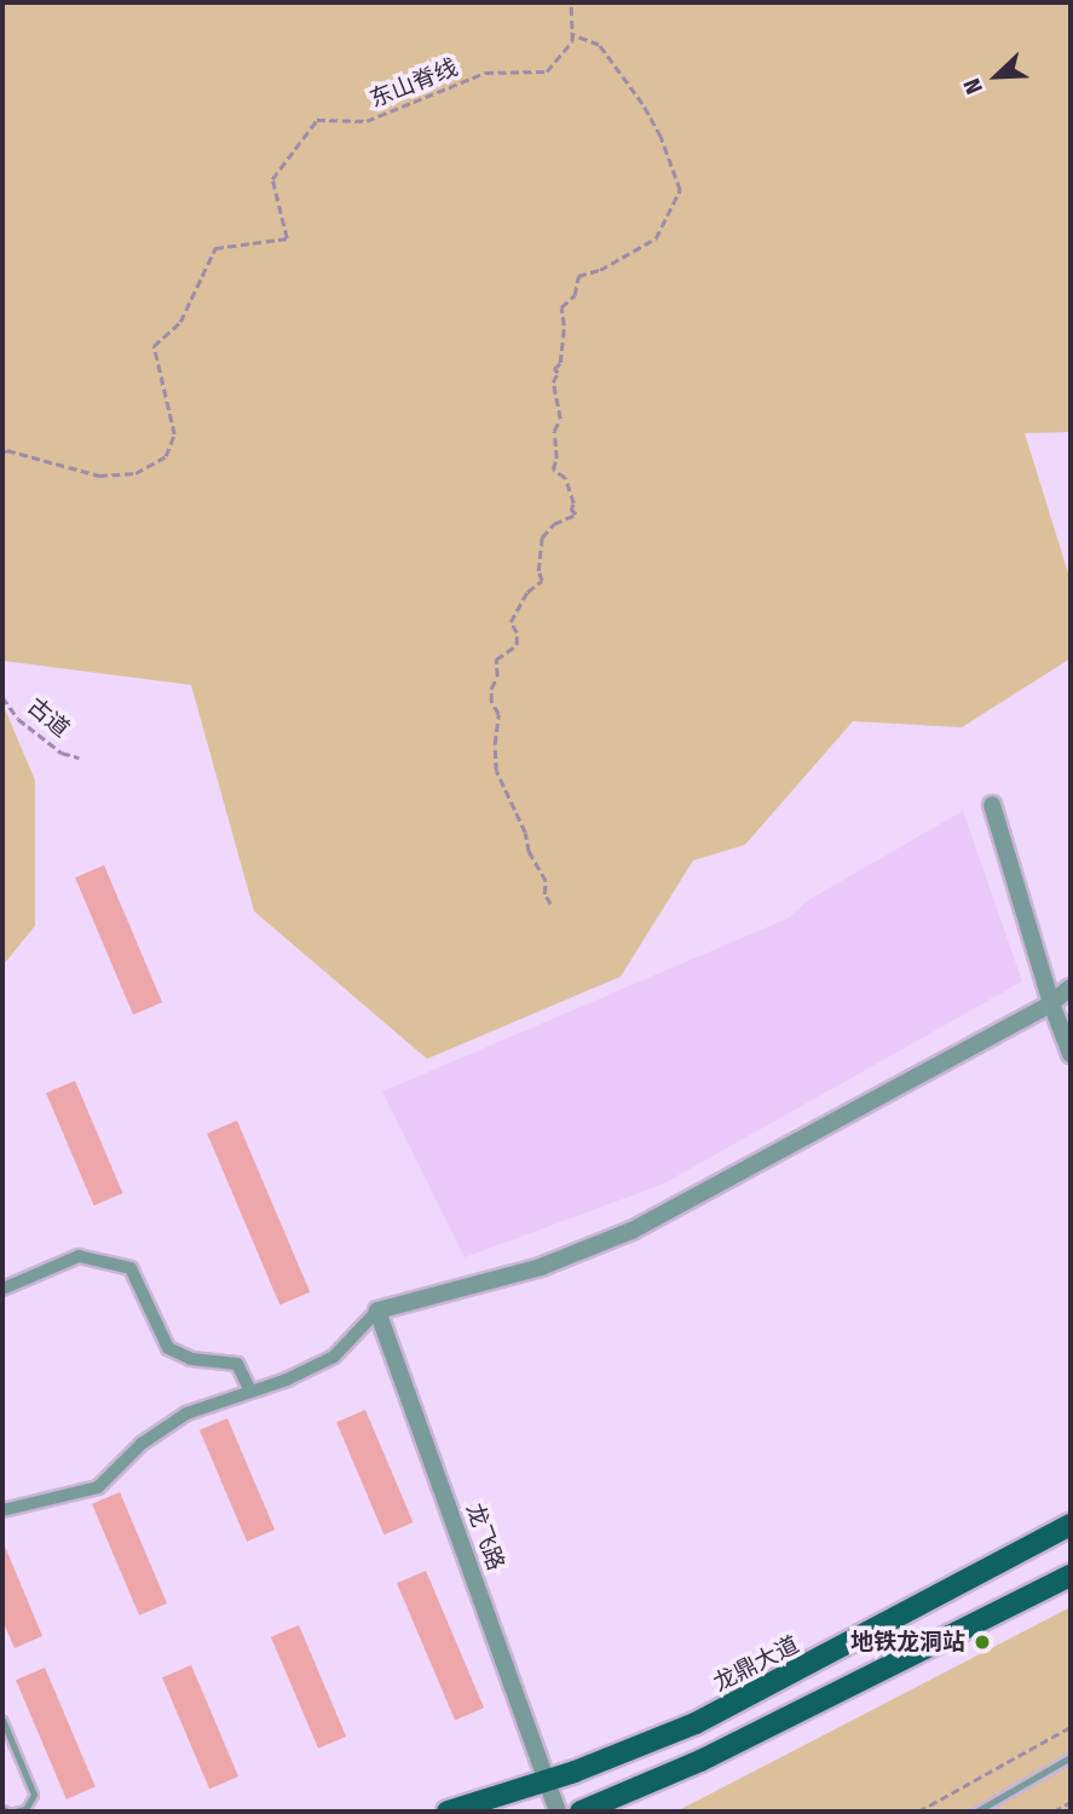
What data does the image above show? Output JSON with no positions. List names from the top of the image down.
{
  "streets": {
    "main road": ["龙鼎大道"],
    "street": ["龙飞路"],
    "path": ["东山脊线", "古道"]
  },
  "crossings": [
    ["龙飞路", "龙鼎大道"]
  ],
  "places": ["地铁龙洞站"],
  "north": "bottom left"
}
